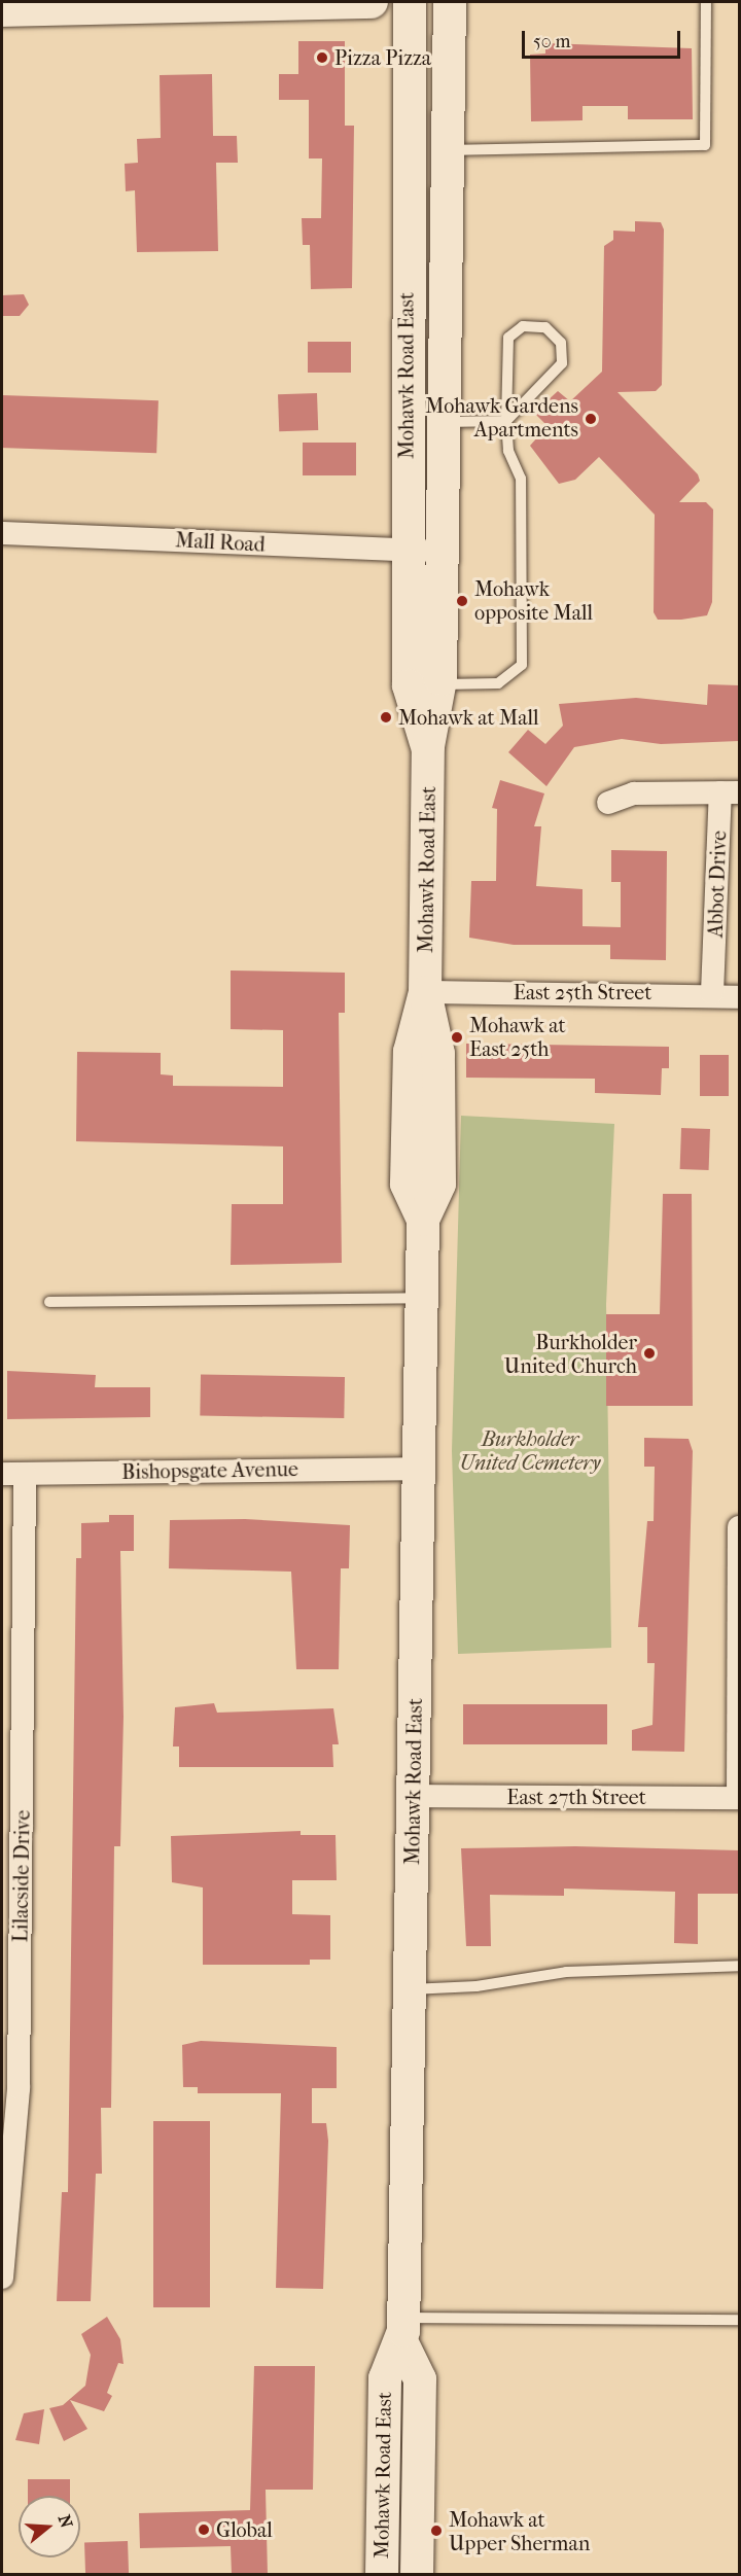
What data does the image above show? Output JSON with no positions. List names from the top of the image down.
{
  "streets": {
    "main road": ["Mohawk Road East"],
    "street": [
      "Mall Road",
      "Abbot Drive",
      "East 25th Street",
      "Bishopsgate Avenue",
      "East 27th Street",
      "Lilacside Drive"
    ]
  },
  "crossings": [
    ["Mohawk Road East", "Mall Road"],
    ["Mohawk Road East", "East 25th Street"],
    ["Mohawk Road East", "Bishopsgate Avenue"],
    ["Mohawk Road East", "East 27th Street"],
    ["Abbot Drive", "East 25th Street"],
    ["Bishopsgate Avenue", "Lilacside Drive"]
  ],
  "parks": ["Burkholder United Cemetery"],
  "places": [
    "Pizza Pizza",
    "Mohawk Gardens Apartments",
    "Mohawk opposite Mall",
    "Mohawk at Mall",
    "Mohawk at East 25th",
    "Burkholder United Church",
    "Global",
    "Mohawk at Upper Sherman"
  ],
  "scale_bar": "50 m",
  "north": "right"
}
